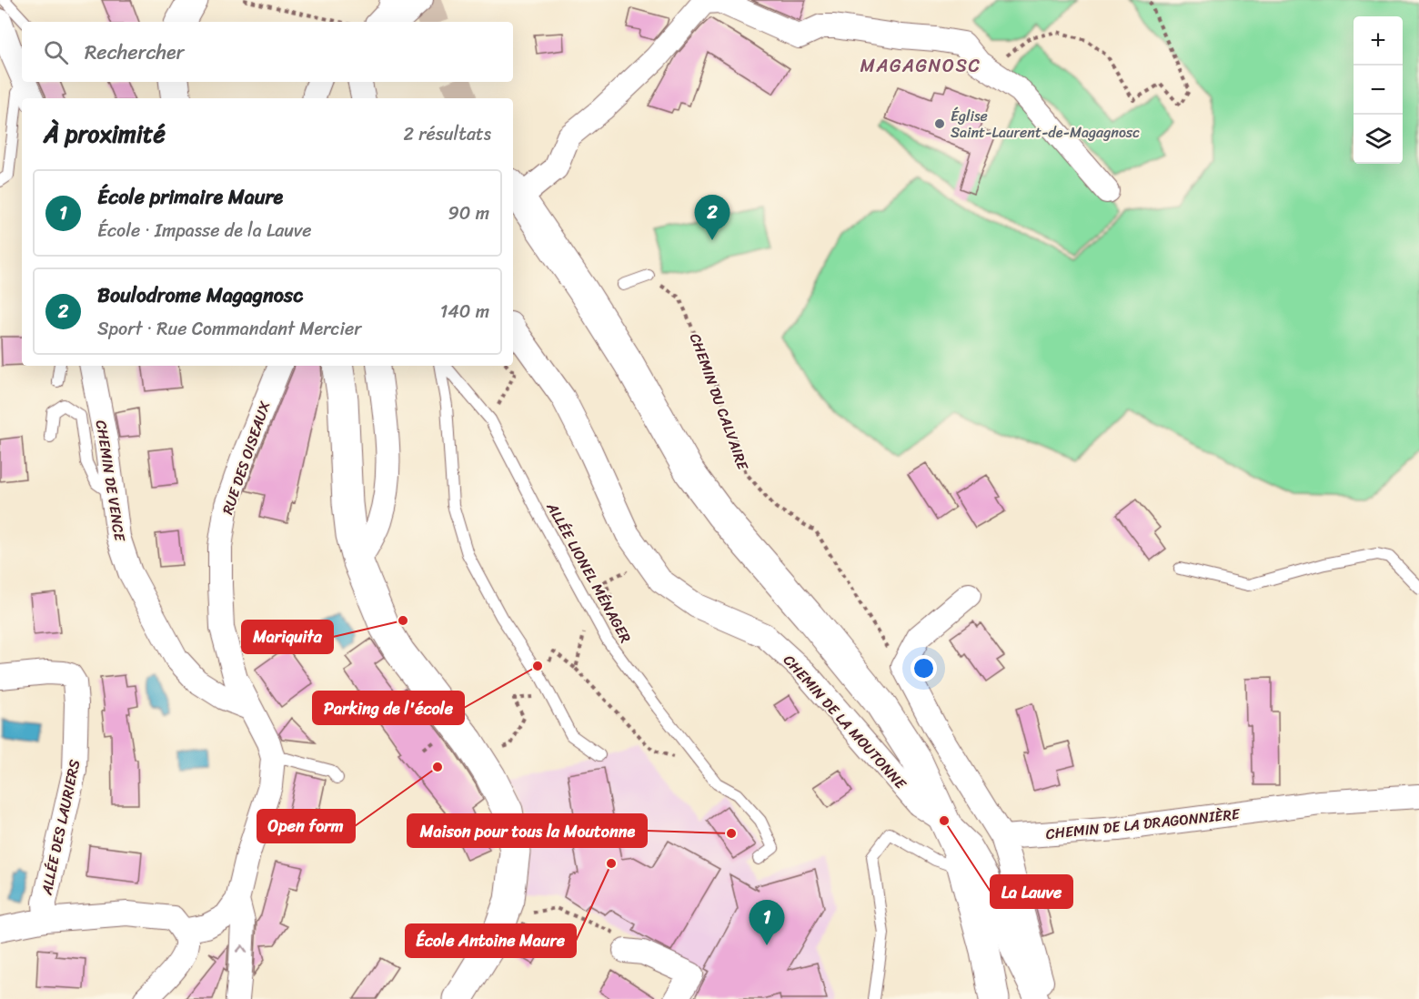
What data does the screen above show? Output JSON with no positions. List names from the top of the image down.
{
  "streets": {
    "street": [
      "RUE DES OISEAUX",
      "CHEMIN DE VENCE",
      "CHEMIN DE LA MOUTONNE",
      "CHEMIN DE LA DRAGONNIÈRE",
      "ALLÉE DES LAURIERS"
    ],
    "lane": ["ALLÉE LIONEL MÉNAGER"],
    "path": ["CHEMIN DU CALVAIRE"]
  },
  "crossings": [
    ["RUE DES OISEAUX", "CHEMIN DE VENCE"]
  ],
  "districts": ["MAGAGNOSC"],
  "places": [
    "Église Saint-Laurent-de-Magagnosc",
    "Mariquita",
    "Parking de l'école",
    "Open form",
    "La Lauve",
    "Maison pour tous la Moutonne",
    "École Antoine Maure"
  ],
  "page": {
    "map_buttons": ["+", "−"],
    "search": "Rechercher",
    "heading": ["À proximité", "2 résultats"],
    "list": [
      {
        "mark": "1",
        "name": "École primaire Maure",
        "note": "École · Impasse de la Lauve",
        "value": "90 m"
      },
      {
        "mark": "2",
        "name": "Boulodrome Magagnosc",
        "note": "Sport · Rue Commandant Mercier",
        "value": "140 m"
      }
    ],
    "pins": ["2", "1"]
  }
}
